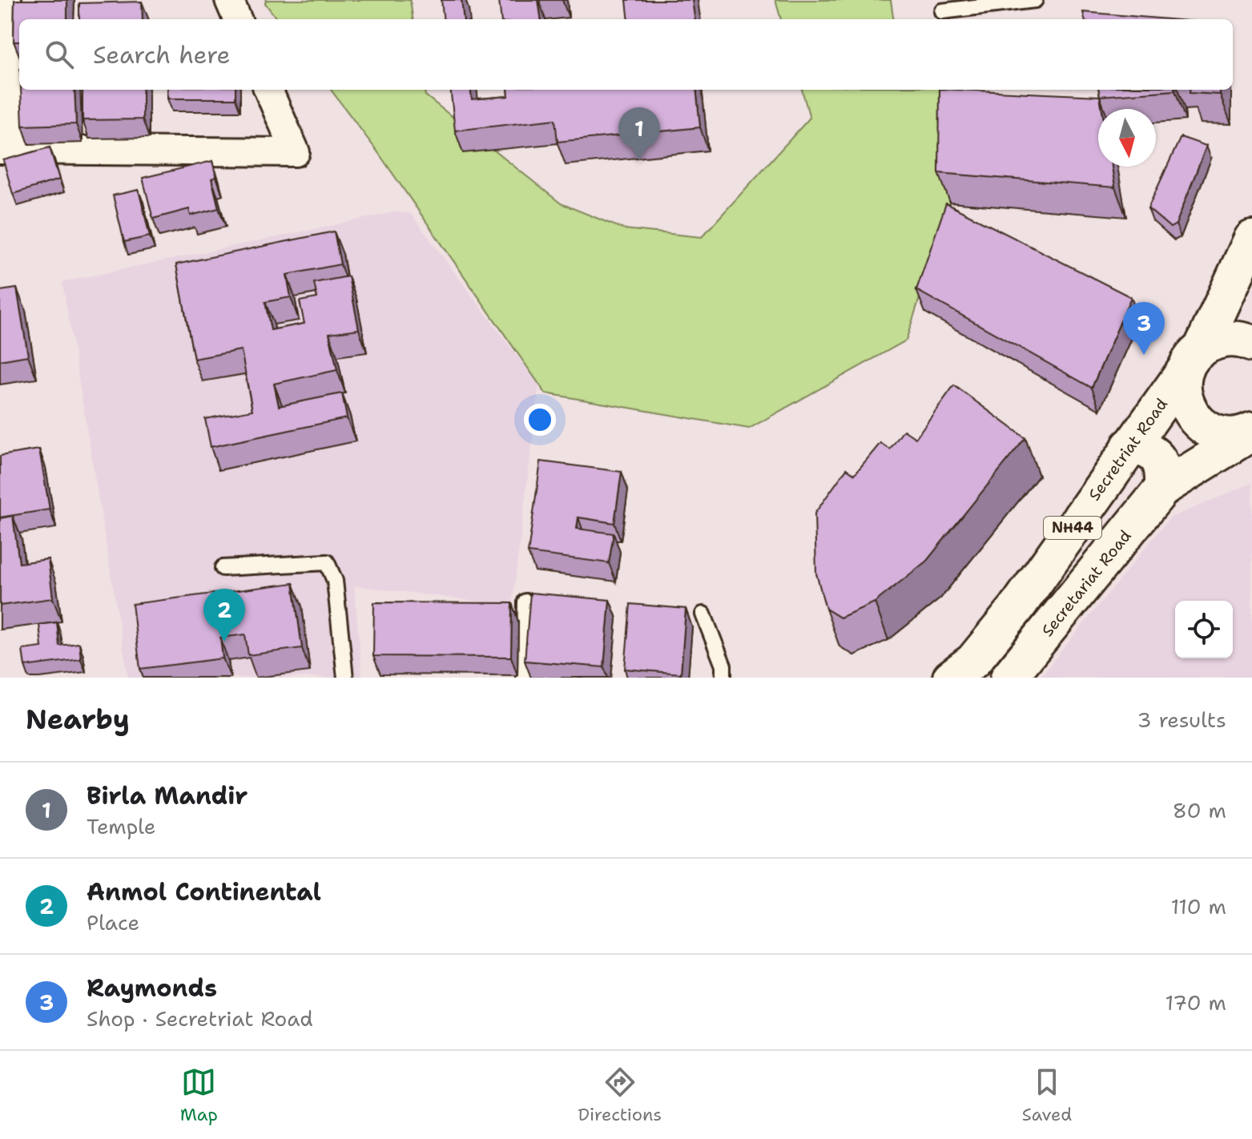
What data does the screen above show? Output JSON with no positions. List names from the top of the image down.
{
  "streets": {
    "highway": ["Secretriat Road", "NH44", "Secretariat Road"]
  },
  "crossings": [
    ["Secretriat Road", "NH44"],
    ["NH44", "Secretariat Road"]
  ],
  "north": "bottom",
  "page": {
    "search": "Search here",
    "pins": ["1", "3", "2"],
    "heading": ["Nearby", "3 results"],
    "list": [
      {
        "mark": "1",
        "name": "Birla Mandir",
        "note": "Temple",
        "value": "80 m"
      },
      {
        "mark": "2",
        "name": "Anmol Continental",
        "note": "Place",
        "value": "110 m"
      },
      {
        "mark": "3",
        "name": "Raymonds",
        "note": "Shop · Secretriat Road",
        "value": "170 m"
      }
    ],
    "nav": ["Map", "Directions", "Saved"]
  }
}
